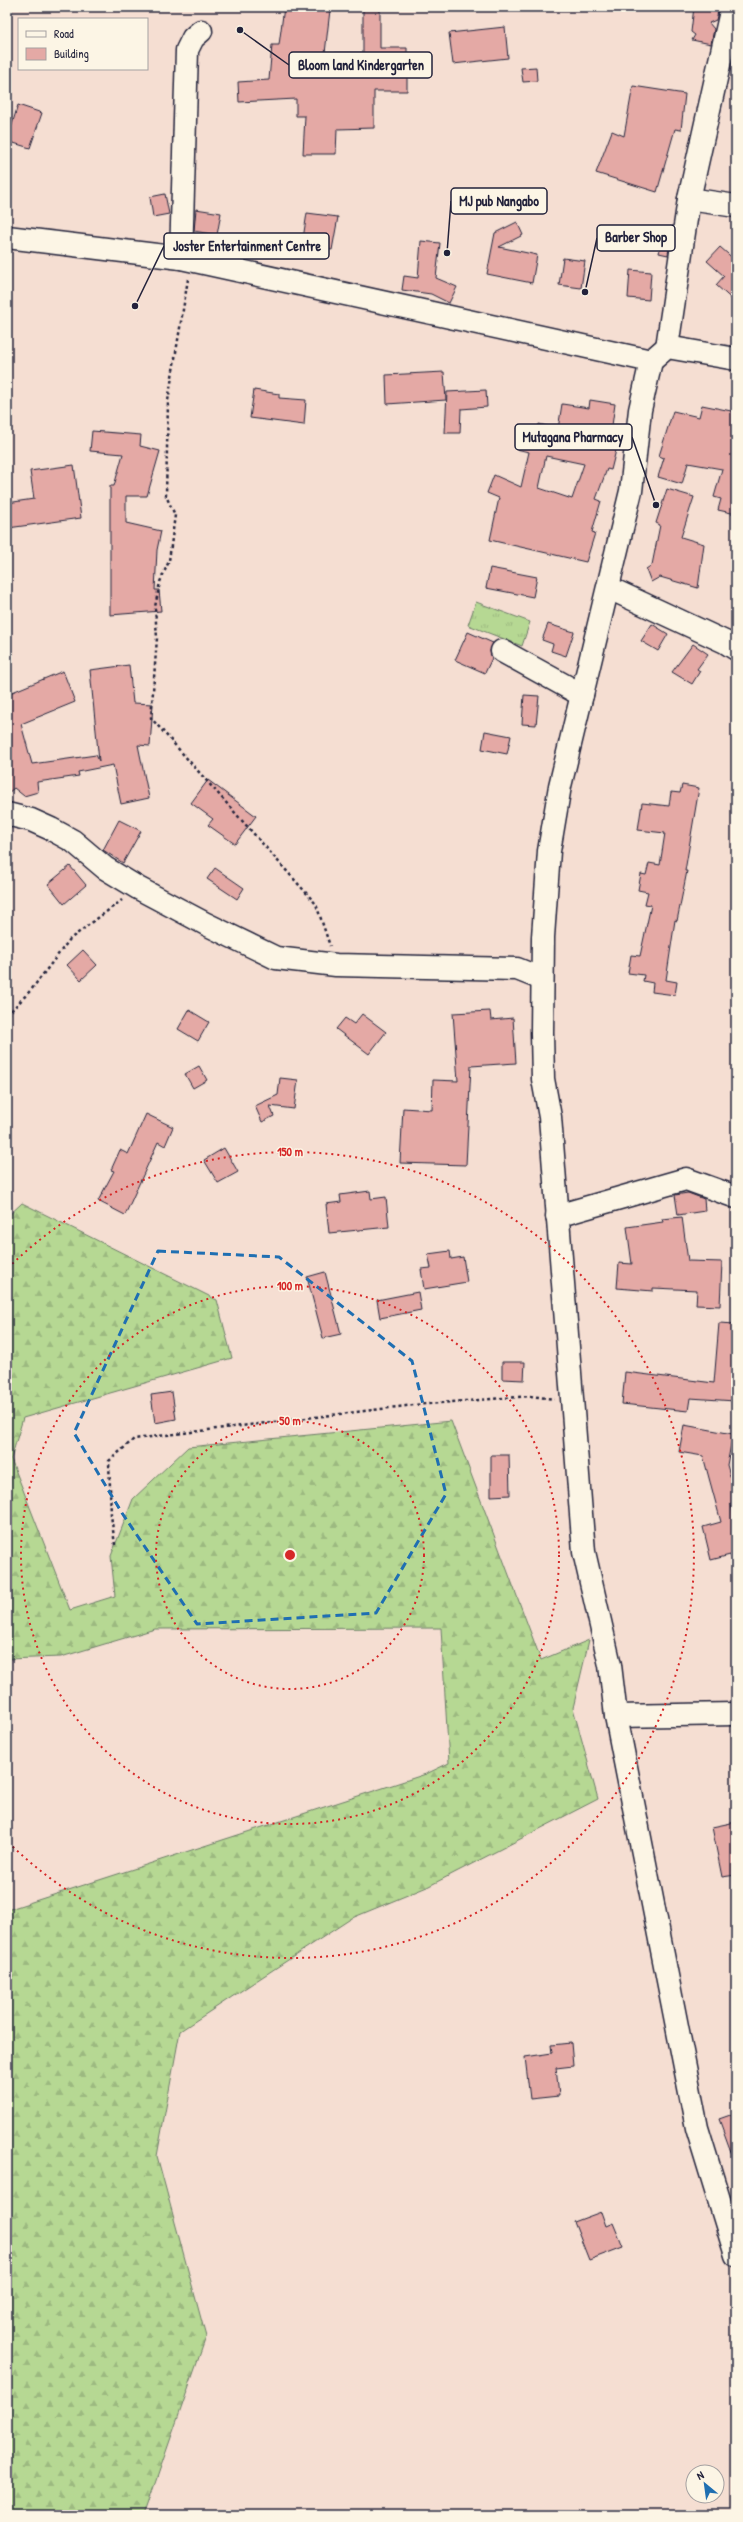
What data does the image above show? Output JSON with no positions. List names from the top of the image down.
{
  "places": [
    "Bloom land Kindergarten",
    "MJ pub Nangabo",
    "Barber Shop",
    "Joster Entertainment Centre",
    "Mutagana Pharmacy"
  ],
  "legend": ["Road", "Building"],
  "north": "top left",
  "rings": ["150 m", "100 m", "50 m"]
}
